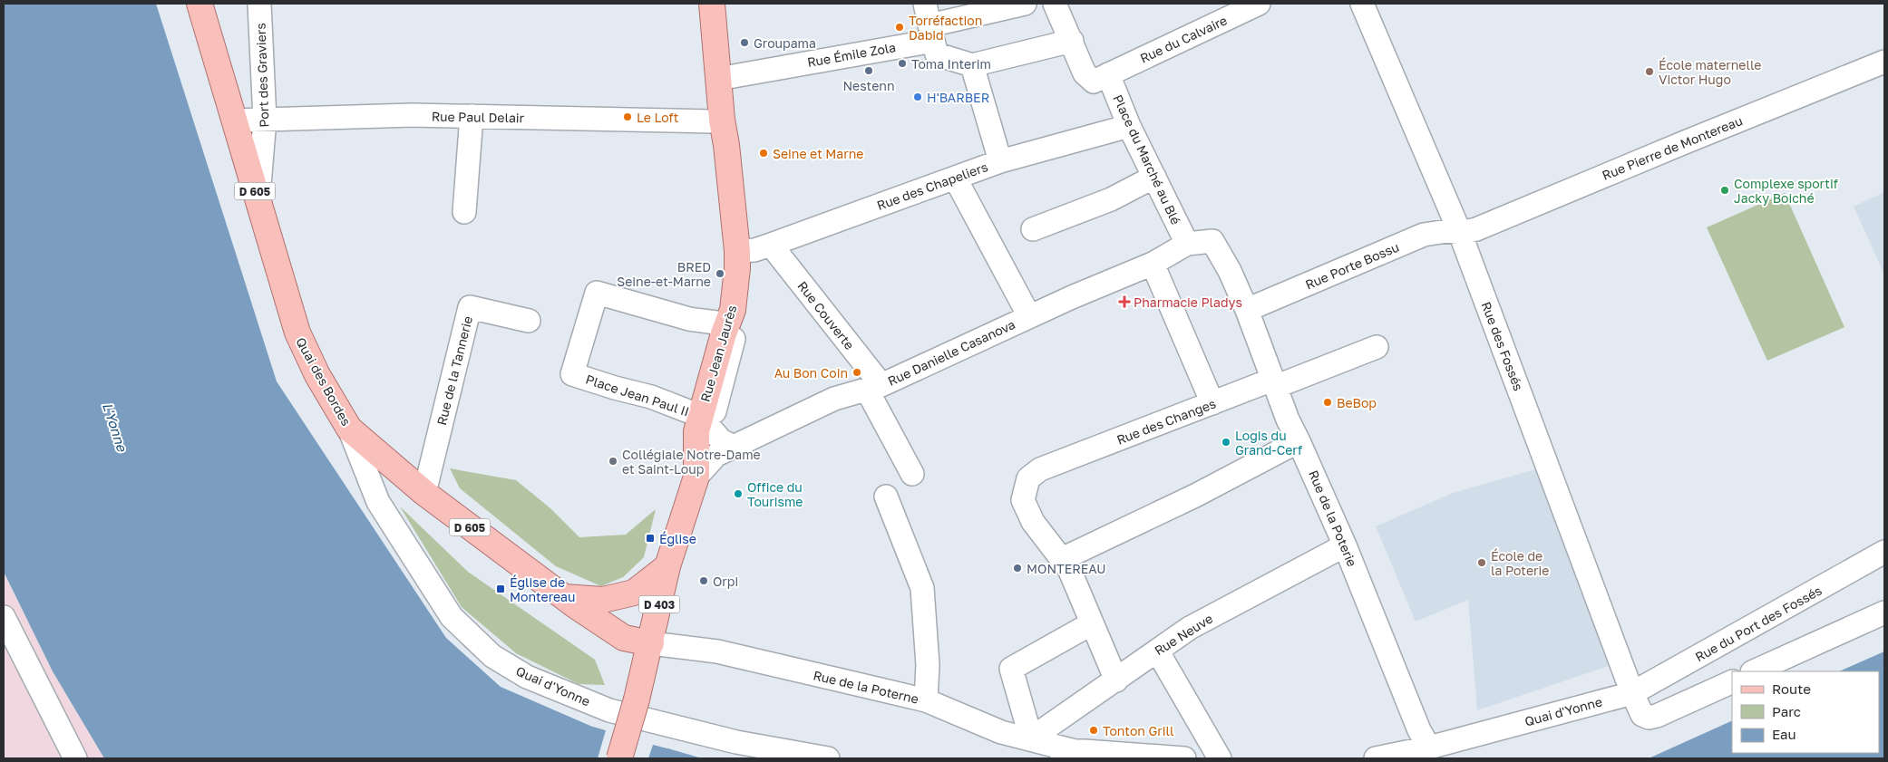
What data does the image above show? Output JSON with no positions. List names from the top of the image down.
{
  "streets": {
    "main road": [
      "D 605",
      "Rue Jean Jaurès",
      "Quai des Bordes",
      "D 403"
    ],
    "street": [
      "Rue du Calvaire",
      "Rue Émile Zola",
      "Port des Graviers",
      "Rue Paul Delair",
      "Rue Pierre de Montereau",
      "Place du Marché au Blé",
      "Rue des Chapeliers",
      "Rue Porte Bossu",
      "Rue Couverte",
      "Rue des Fossés",
      "Rue Danielle Casanova",
      "Rue de la Tannerie",
      "Place Jean Paul II",
      "Rue des Changes",
      "Rue de la Poterie",
      "Rue du Port des Fossés",
      "Rue Neuve",
      "Quai d'Yonne",
      "Rue de la Poterne"
    ]
  },
  "crossings": [
    ["Rue du Calvaire", "Place du Marché au Blé"],
    ["Rue Émile Zola", "Rue Jean Jaurès"],
    ["Port des Graviers", "Rue Paul Delair"],
    ["Port des Graviers", "Quai des Bordes"],
    ["Rue Paul Delair", "Rue Jean Jaurès"],
    ["Rue Paul Delair", "Quai des Bordes"],
    ["Rue Pierre de Montereau", "Rue Porte Bossu"],
    ["Rue Pierre de Montereau", "Rue des Fossés"],
    ["Place du Marché au Blé", "Rue des Chapeliers"],
    ["Place du Marché au Blé", "Rue Danielle Casanova"],
    ["Rue des Chapeliers", "Rue Couverte"],
    ["Rue des Chapeliers", "Rue Jean Jaurès"],
    ["Rue Porte Bossu", "Rue des Fossés"],
    ["Rue Porte Bossu", "Rue de la Poterie"],
    ["Rue Couverte", "Rue Danielle Casanova"],
    ["Rue des Fossés", "Rue du Port des Fossés"],
    ["Rue des Fossés", "Quai d'Yonne"],
    ["Rue Danielle Casanova", "Rue Jean Jaurès"],
    ["Rue Danielle Casanova", "Rue de la Poterie"],
    ["Rue Jean Jaurès", "Quai des Bordes"],
    ["Rue Jean Jaurès", "Place Jean Paul II"],
    ["Rue Jean Jaurès", "Rue de la Poterne"],
    ["Rue de la Tannerie", "Quai des Bordes"],
    ["Quai des Bordes", "Quai d'Yonne"],
    ["Quai des Bordes", "Rue de la Poterne"],
    ["Rue des Changes", "Rue de la Poterie"],
    ["Rue des Changes", "Rue Neuve"],
    ["Rue de la Poterie", "Rue Neuve"],
    ["Rue de la Poterie", "Quai d'Yonne"],
    ["Rue du Port des Fossés", "Quai d'Yonne"],
    ["Rue Neuve", "Rue de la Poterne"]
  ],
  "water": ["L'Yonne"],
  "places": {
    "other": [
      "Torréfaction Dabid",
      "Groupama",
      "Toma Interim",
      "Nestenn",
      "École maternelle Victor Hugo",
      "H'BARBER",
      "Le Loft",
      "Seine et Marne",
      "Complexe sportif Jacky Boiché",
      "BRED Seine-et-Marne",
      "Au Bon Coin",
      "BeBop",
      "Logis du Grand-Cerf",
      "Collégiale Notre-Dame et Saint-Loup",
      "Office du Tourisme",
      "École de la Poterie",
      "MONTEREAU",
      "Orpi",
      "Tonton Grill"
    ],
    "health": ["Pharmacie Pladys"],
    "transit": ["Église", "Église de Montereau"]
  },
  "legend": ["Route", "Parc", "Eau"]
}
